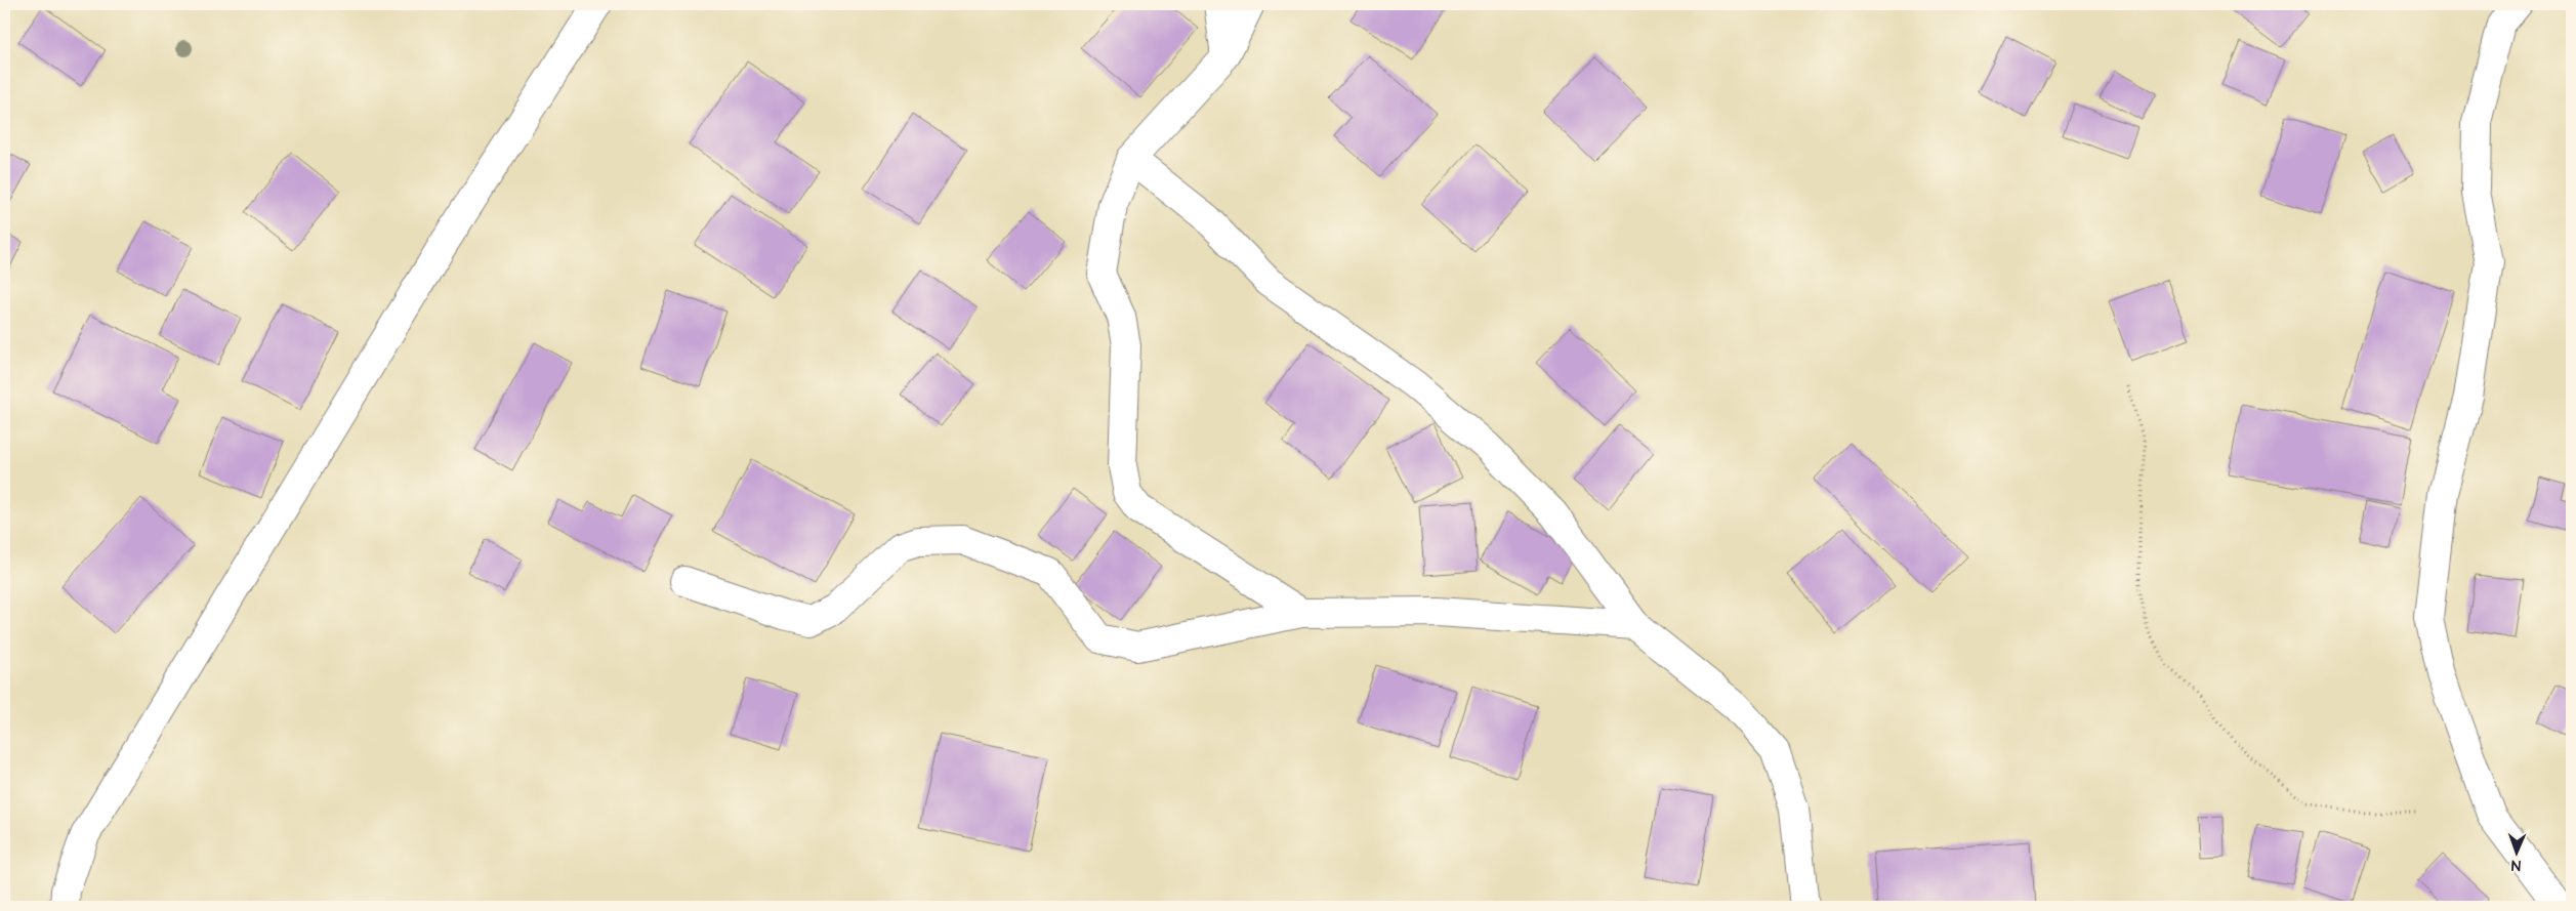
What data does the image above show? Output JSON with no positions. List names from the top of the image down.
{
  "north": "bottom"
}
